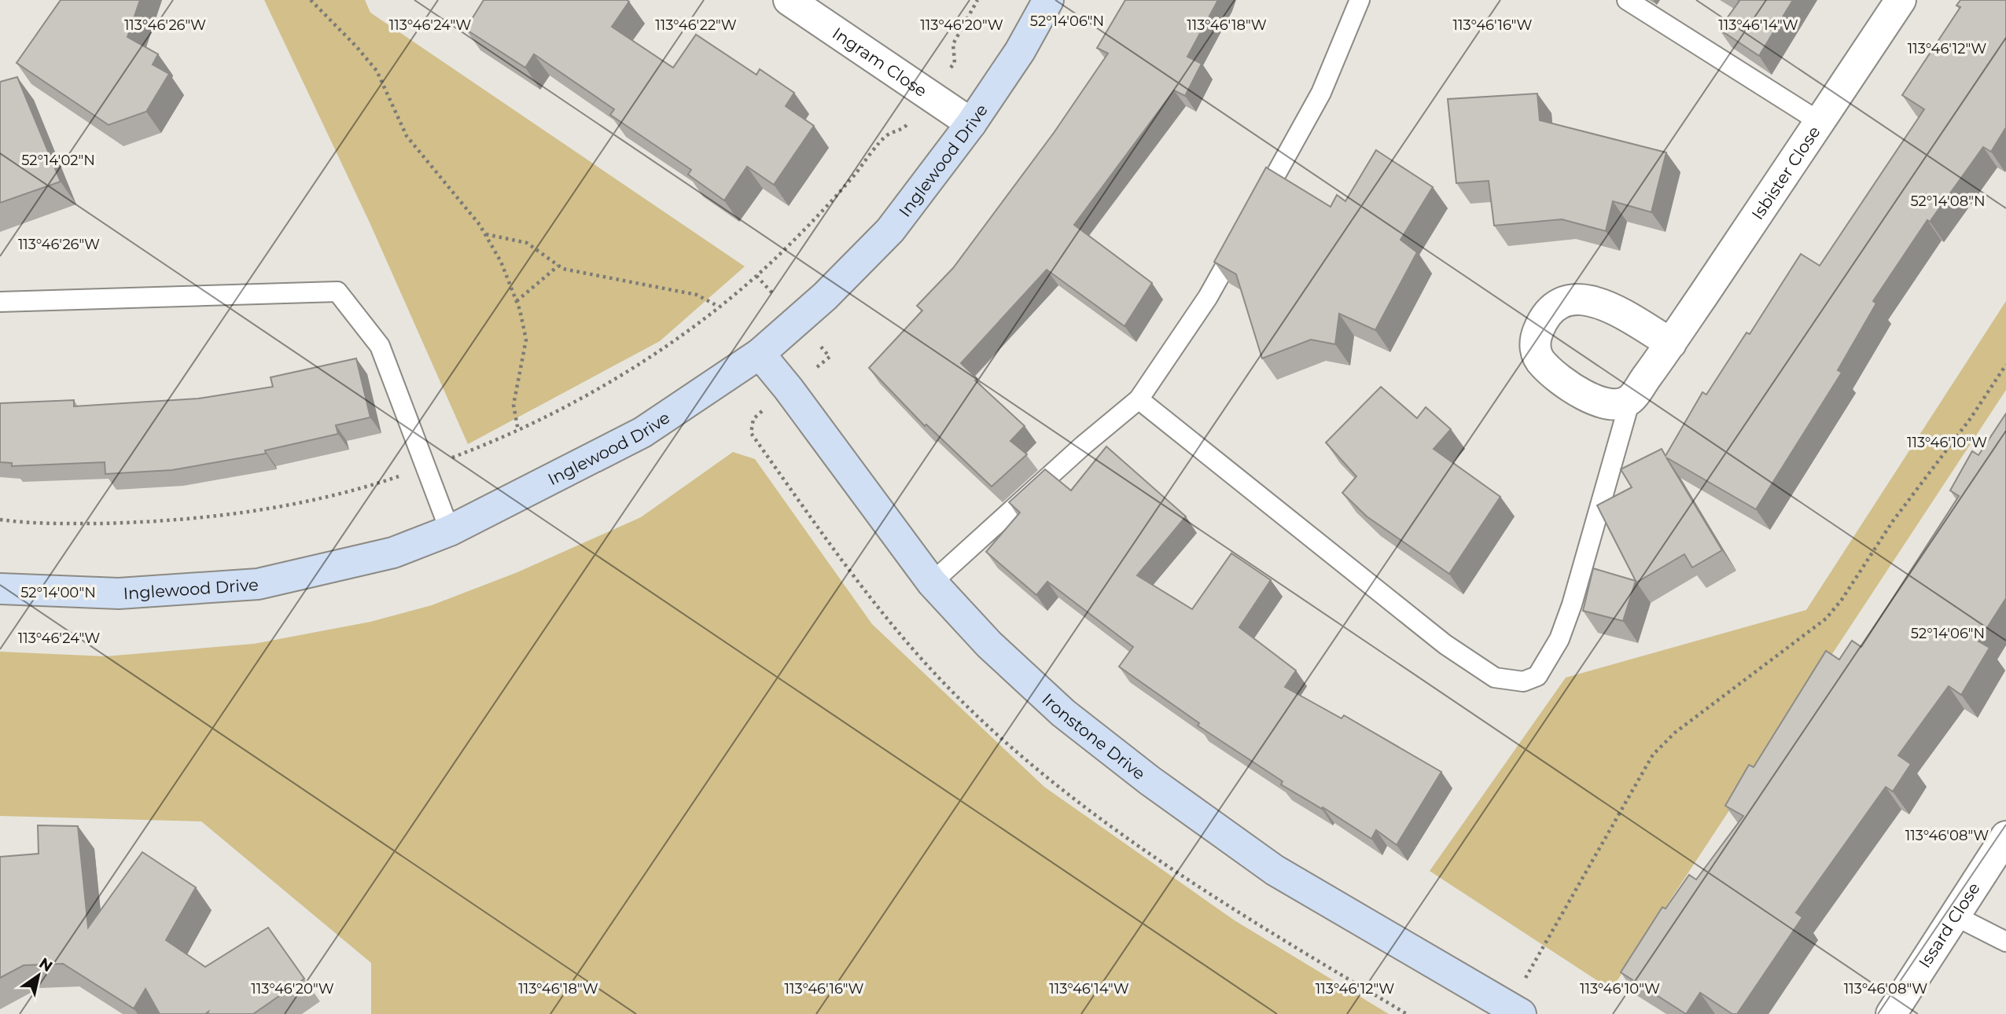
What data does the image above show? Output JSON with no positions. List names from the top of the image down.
{
  "streets": {
    "street": [
      "Ingram Close",
      "Inglewood Drive",
      "Isbister Close",
      "Ironstone Drive",
      "Issard Close"
    ]
  },
  "crossings": [
    ["Ingram Close", "Inglewood Drive"],
    ["Inglewood Drive", "Ironstone Drive"]
  ],
  "north": "top right",
  "coordinates": [
    "52°14'06\"N",
    "113°46'26\"W",
    "113°46'24\"W",
    "113°46'22\"W",
    "113°46'20\"W",
    "113°46'18\"W",
    "113°46'16\"W",
    "113°46'14\"W",
    "113°46'12\"W",
    "52°14'02\"N",
    "52°14'08\"N",
    "113°46'10\"W",
    "52°14'00\"N",
    "113°46'08\"W"
  ]
}
